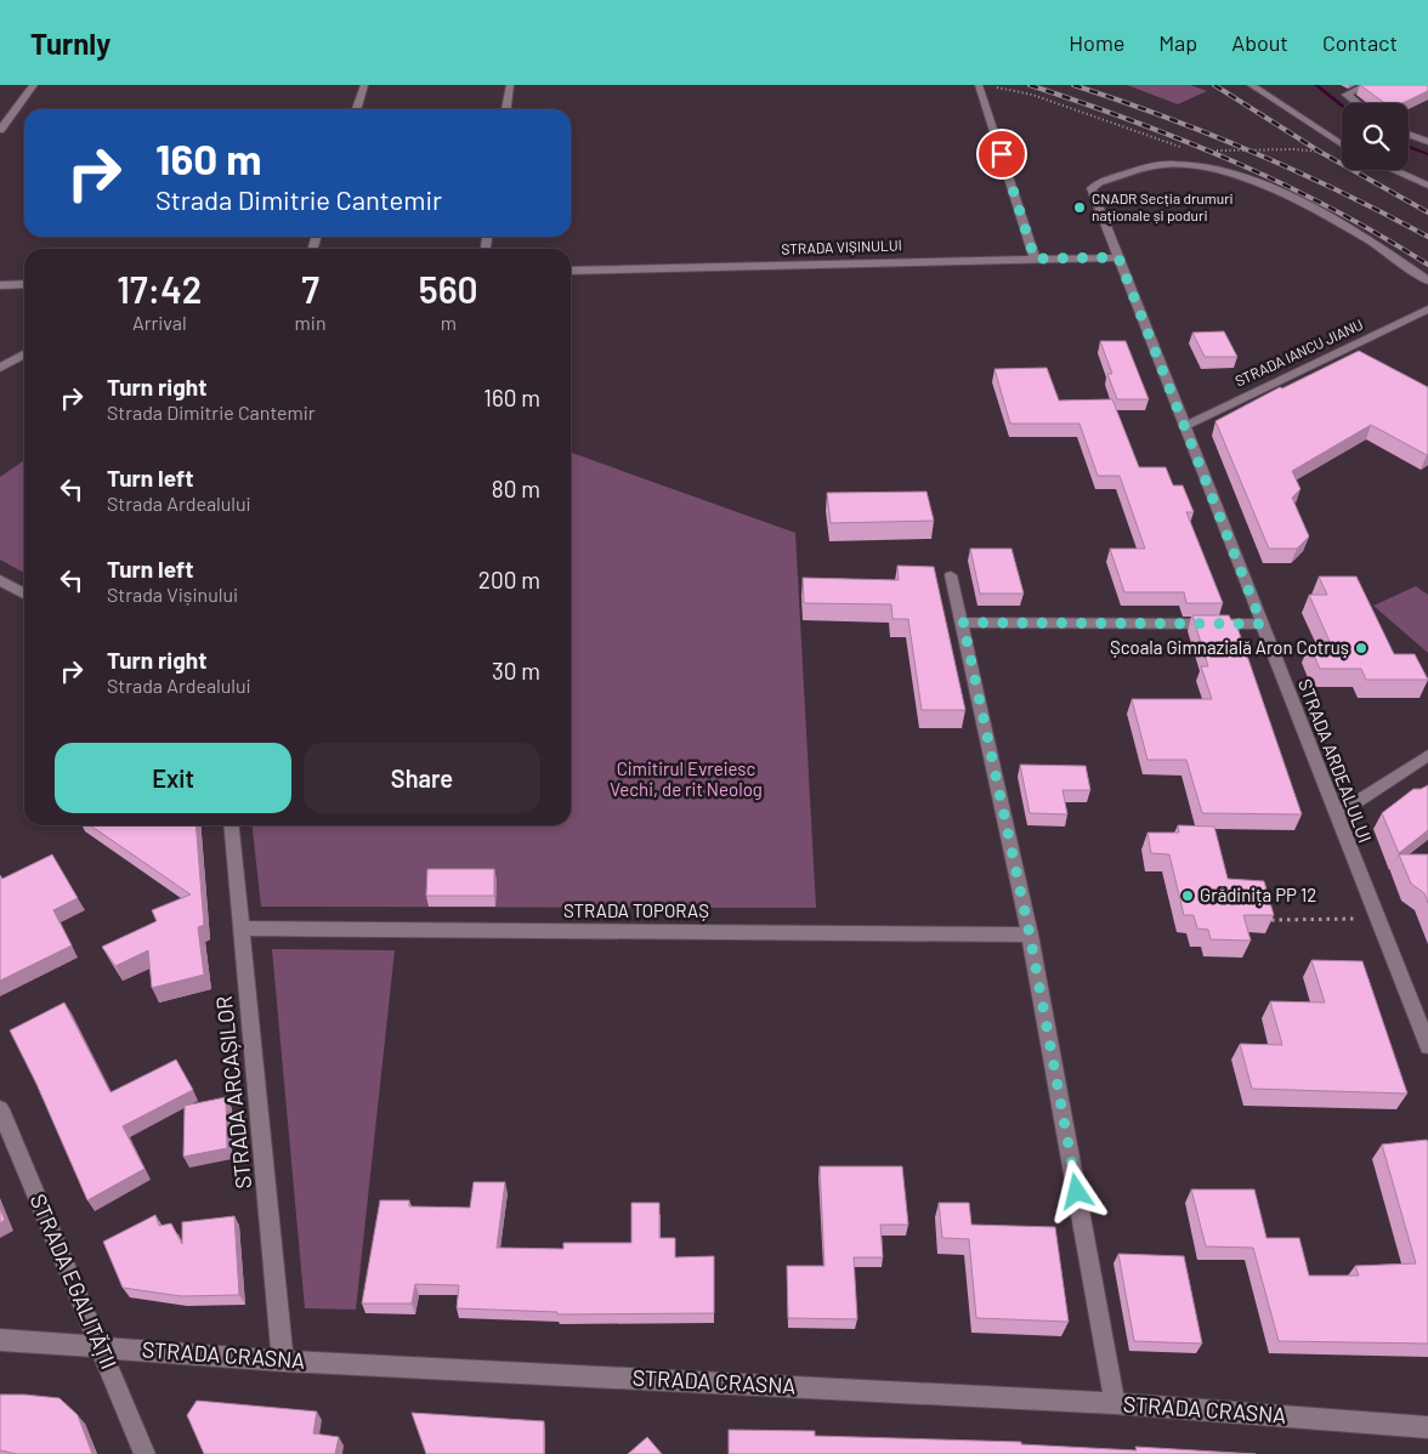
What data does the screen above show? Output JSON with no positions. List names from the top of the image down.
{
  "streets": {
    "street": [
      "STRADA VIȘINULUI",
      "STRADA IANCU JIANU",
      "STRADA ARDEALULUI",
      "STRADA TOPORAȘ",
      "STRADA ARCAȘILOR",
      "STRADA EGALITĂȚII",
      "STRADA CRASNA"
    ]
  },
  "crossings": [
    ["STRADA VIȘINULUI", "STRADA ARDEALULUI"],
    ["STRADA IANCU JIANU", "STRADA ARDEALULUI"],
    ["STRADA TOPORAȘ", "STRADA ARCAȘILOR"],
    ["STRADA ARCAȘILOR", "STRADA CRASNA"],
    ["STRADA EGALITĂȚII", "STRADA CRASNA"]
  ],
  "parks": ["Cimitirul Evreiesc Vechi, de rit Neolog"],
  "places": ["CNADR Secția drumuri naționale și poduri", "Școala Gimnazială Aron Cotruș", "Grădinița PP 12"],
  "page": {
    "header": "Turnly",
    "nav": [
      "Home",
      "Map",
      "About",
      "Contact"
    ],
    "turn": ["160 m", "Strada Dimitrie Cantemir"],
    "eta": [
      "17:42",
      "Arrival",
      "7",
      "min",
      "560",
      "m"
    ],
    "list": [
      {
        "name": "Turn right",
        "note": "Strada Dimitrie Cantemir",
        "value": "160 m"
      },
      {
        "name": "Turn left",
        "note": "Strada Ardealului",
        "value": "80 m"
      },
      {
        "name": "Turn left",
        "note": "Strada Vișinului",
        "value": "200 m"
      },
      {
        "name": "Turn right",
        "note": "Strada Ardealului",
        "value": "30 m"
      }
    ],
    "buttons": ["Exit", "Share"]
  }
}
